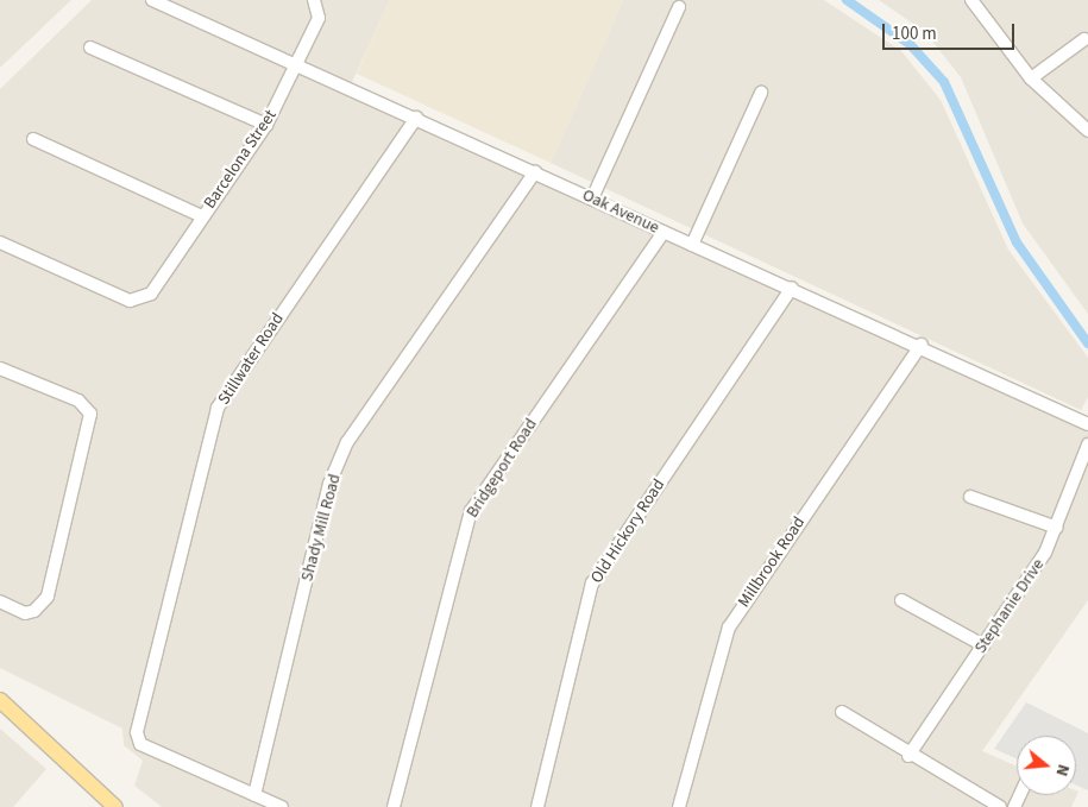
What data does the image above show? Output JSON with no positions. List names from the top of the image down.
{
  "streets": {
    "street": [
      "Barcelona Street",
      "Oak Avenue",
      "Stillwater Road",
      "Bridgeport Road",
      "Shady Mill Road",
      "Old Hickory Road",
      "Millbrook Road",
      "Stephanie Drive"
    ]
  },
  "crossings": [
    ["Barcelona Street", "Oak Avenue"],
    ["Oak Avenue", "Stillwater Road"],
    ["Oak Avenue", "Bridgeport Road"],
    ["Oak Avenue", "Shady Mill Road"],
    ["Oak Avenue", "Old Hickory Road"],
    ["Oak Avenue", "Millbrook Road"],
    ["Stillwater Road", "Shady Mill Road"]
  ],
  "scale_bar": "100 m",
  "north": "right"
}
